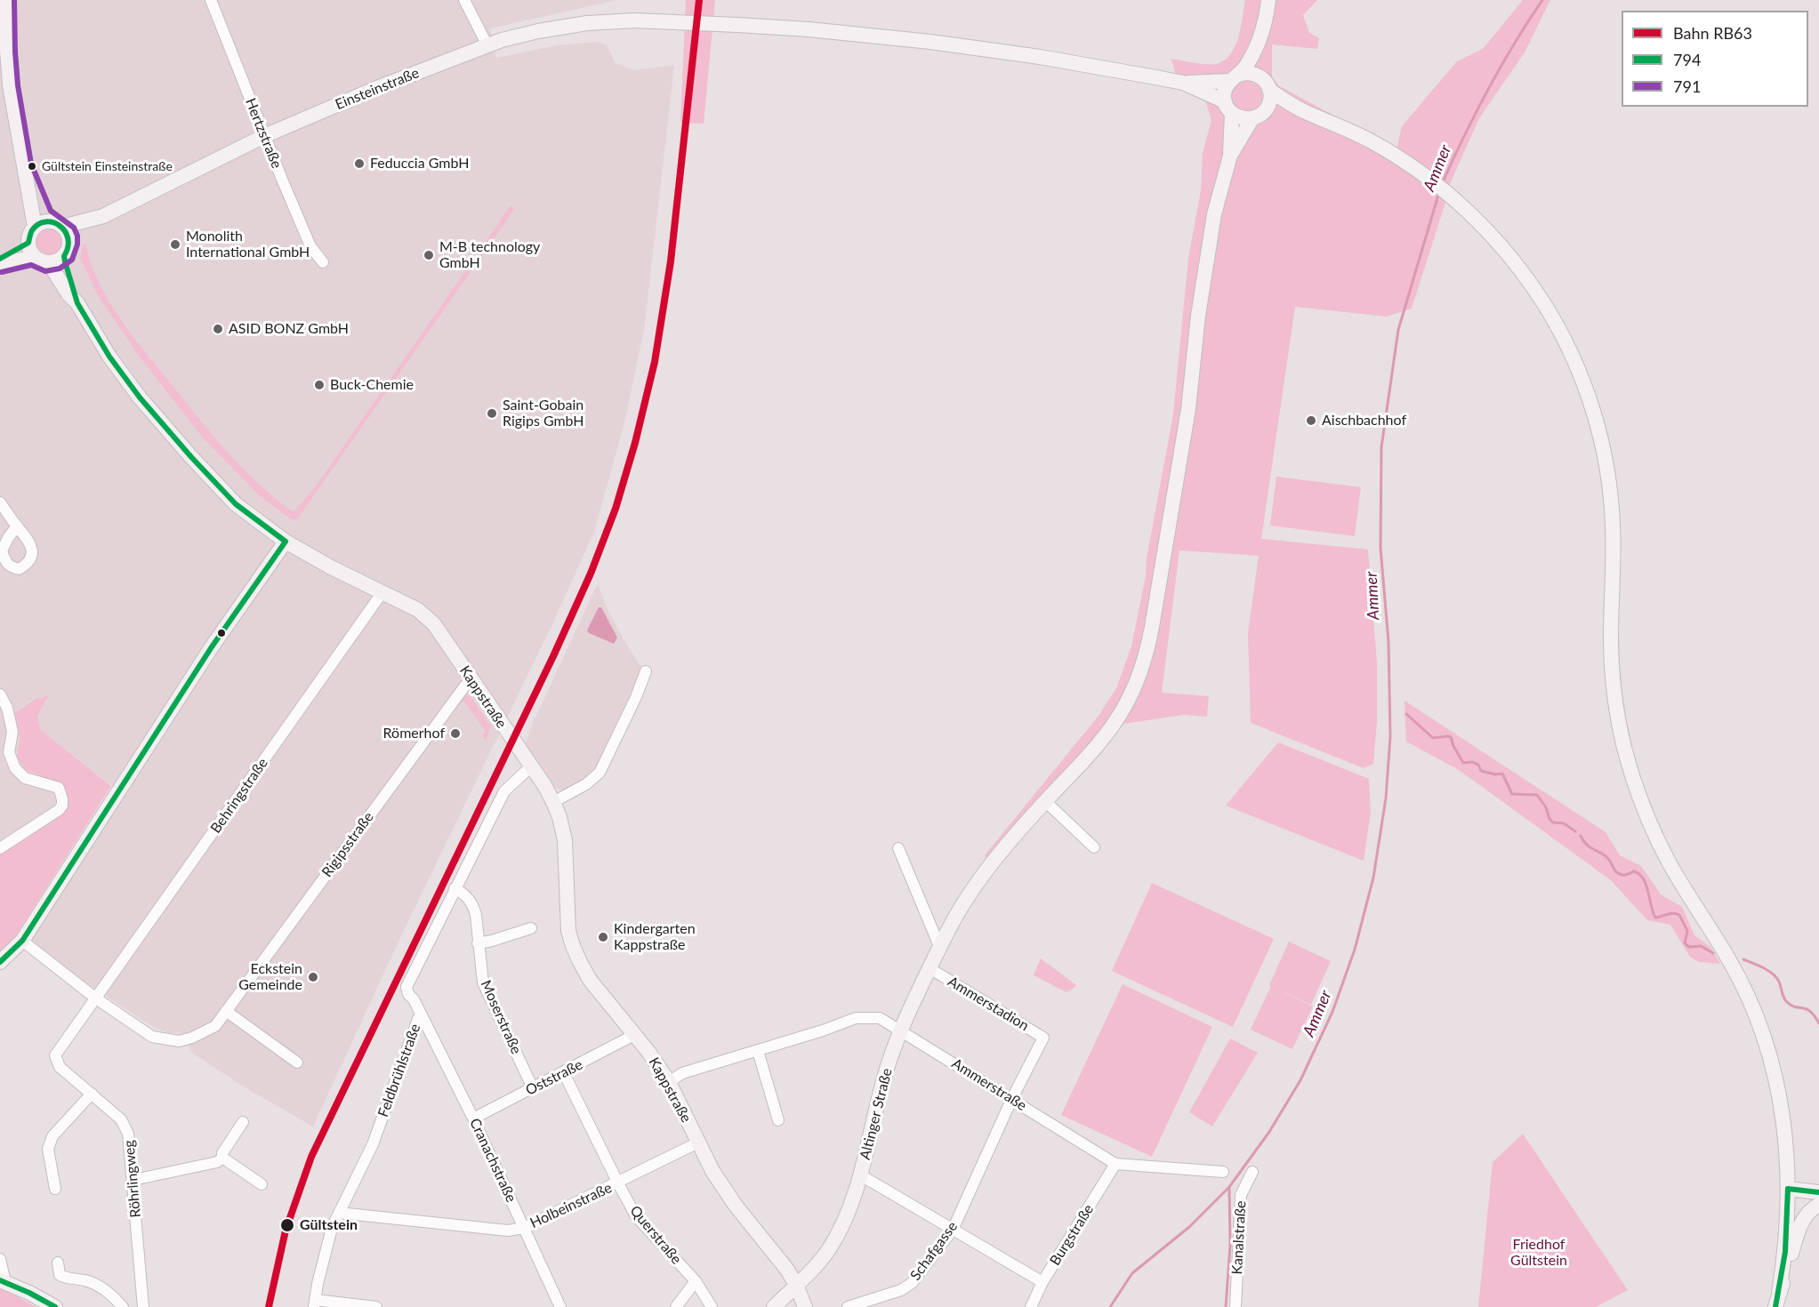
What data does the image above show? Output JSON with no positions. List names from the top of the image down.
{
  "streets": {
    "street": [
      "Einsteinstraße",
      "Hertzstraße",
      "Kappstraße",
      "Behringstraße",
      "Rigipsstraße",
      "Ammerstadion",
      "Moserstraße",
      "Feldbrühlstraße",
      "Oststraße",
      "Ammerstraße",
      "Altinger Straße",
      "Cranachstraße",
      "Röhrlingweg",
      "Holbeinstraße",
      "Querstraße",
      "Burgstraße",
      "Kanalstraße",
      "Schafgasse"
    ]
  },
  "crossings": [
    ["Einsteinstraße", "Hertzstraße"],
    ["Einsteinstraße", "Kappstraße"],
    ["Kappstraße", "Behringstraße"],
    ["Kappstraße", "Rigipsstraße"],
    ["Kappstraße", "Feldbrühlstraße"],
    ["Kappstraße", "Oststraße"],
    ["Kappstraße", "Ammerstraße"],
    ["Kappstraße", "Altinger Straße"],
    ["Kappstraße", "Holbeinstraße"],
    ["Behringstraße", "Rigipsstraße"],
    ["Behringstraße", "Röhrlingweg"],
    ["Rigipsstraße", "Röhrlingweg"],
    ["Ammerstadion", "Ammerstraße"],
    ["Ammerstadion", "Altinger Straße"],
    ["Ammerstadion", "Schafgasse"],
    ["Moserstraße", "Feldbrühlstraße"],
    ["Moserstraße", "Oststraße"],
    ["Feldbrühlstraße", "Cranachstraße"],
    ["Feldbrühlstraße", "Holbeinstraße"],
    ["Oststraße", "Cranachstraße"],
    ["Oststraße", "Querstraße"],
    ["Ammerstraße", "Altinger Straße"],
    ["Ammerstraße", "Burgstraße"],
    ["Ammerstraße", "Schafgasse"],
    ["Cranachstraße", "Holbeinstraße"],
    ["Holbeinstraße", "Querstraße"]
  ],
  "water": ["Ammer"],
  "parks": ["Friedhof Gültstein"],
  "places": [
    "Feduccia GmbH",
    "Gültstein Einsteinstraße",
    "Monolith International GmbH",
    "M-B technology GmbH",
    "ASID BONZ GmbH",
    "Buck-Chemie",
    "Saint-Gobain Rigips GmbH",
    "Aischbachhof",
    "Römerhof",
    "Kindergarten Kappstraße",
    "Eckstein Gemeinde",
    "Gültstein"
  ],
  "lines": ["rail line RB63", "transit line 791", "transit line 794"],
  "legend": ["Bahn RB63", "794", "791"]
}
